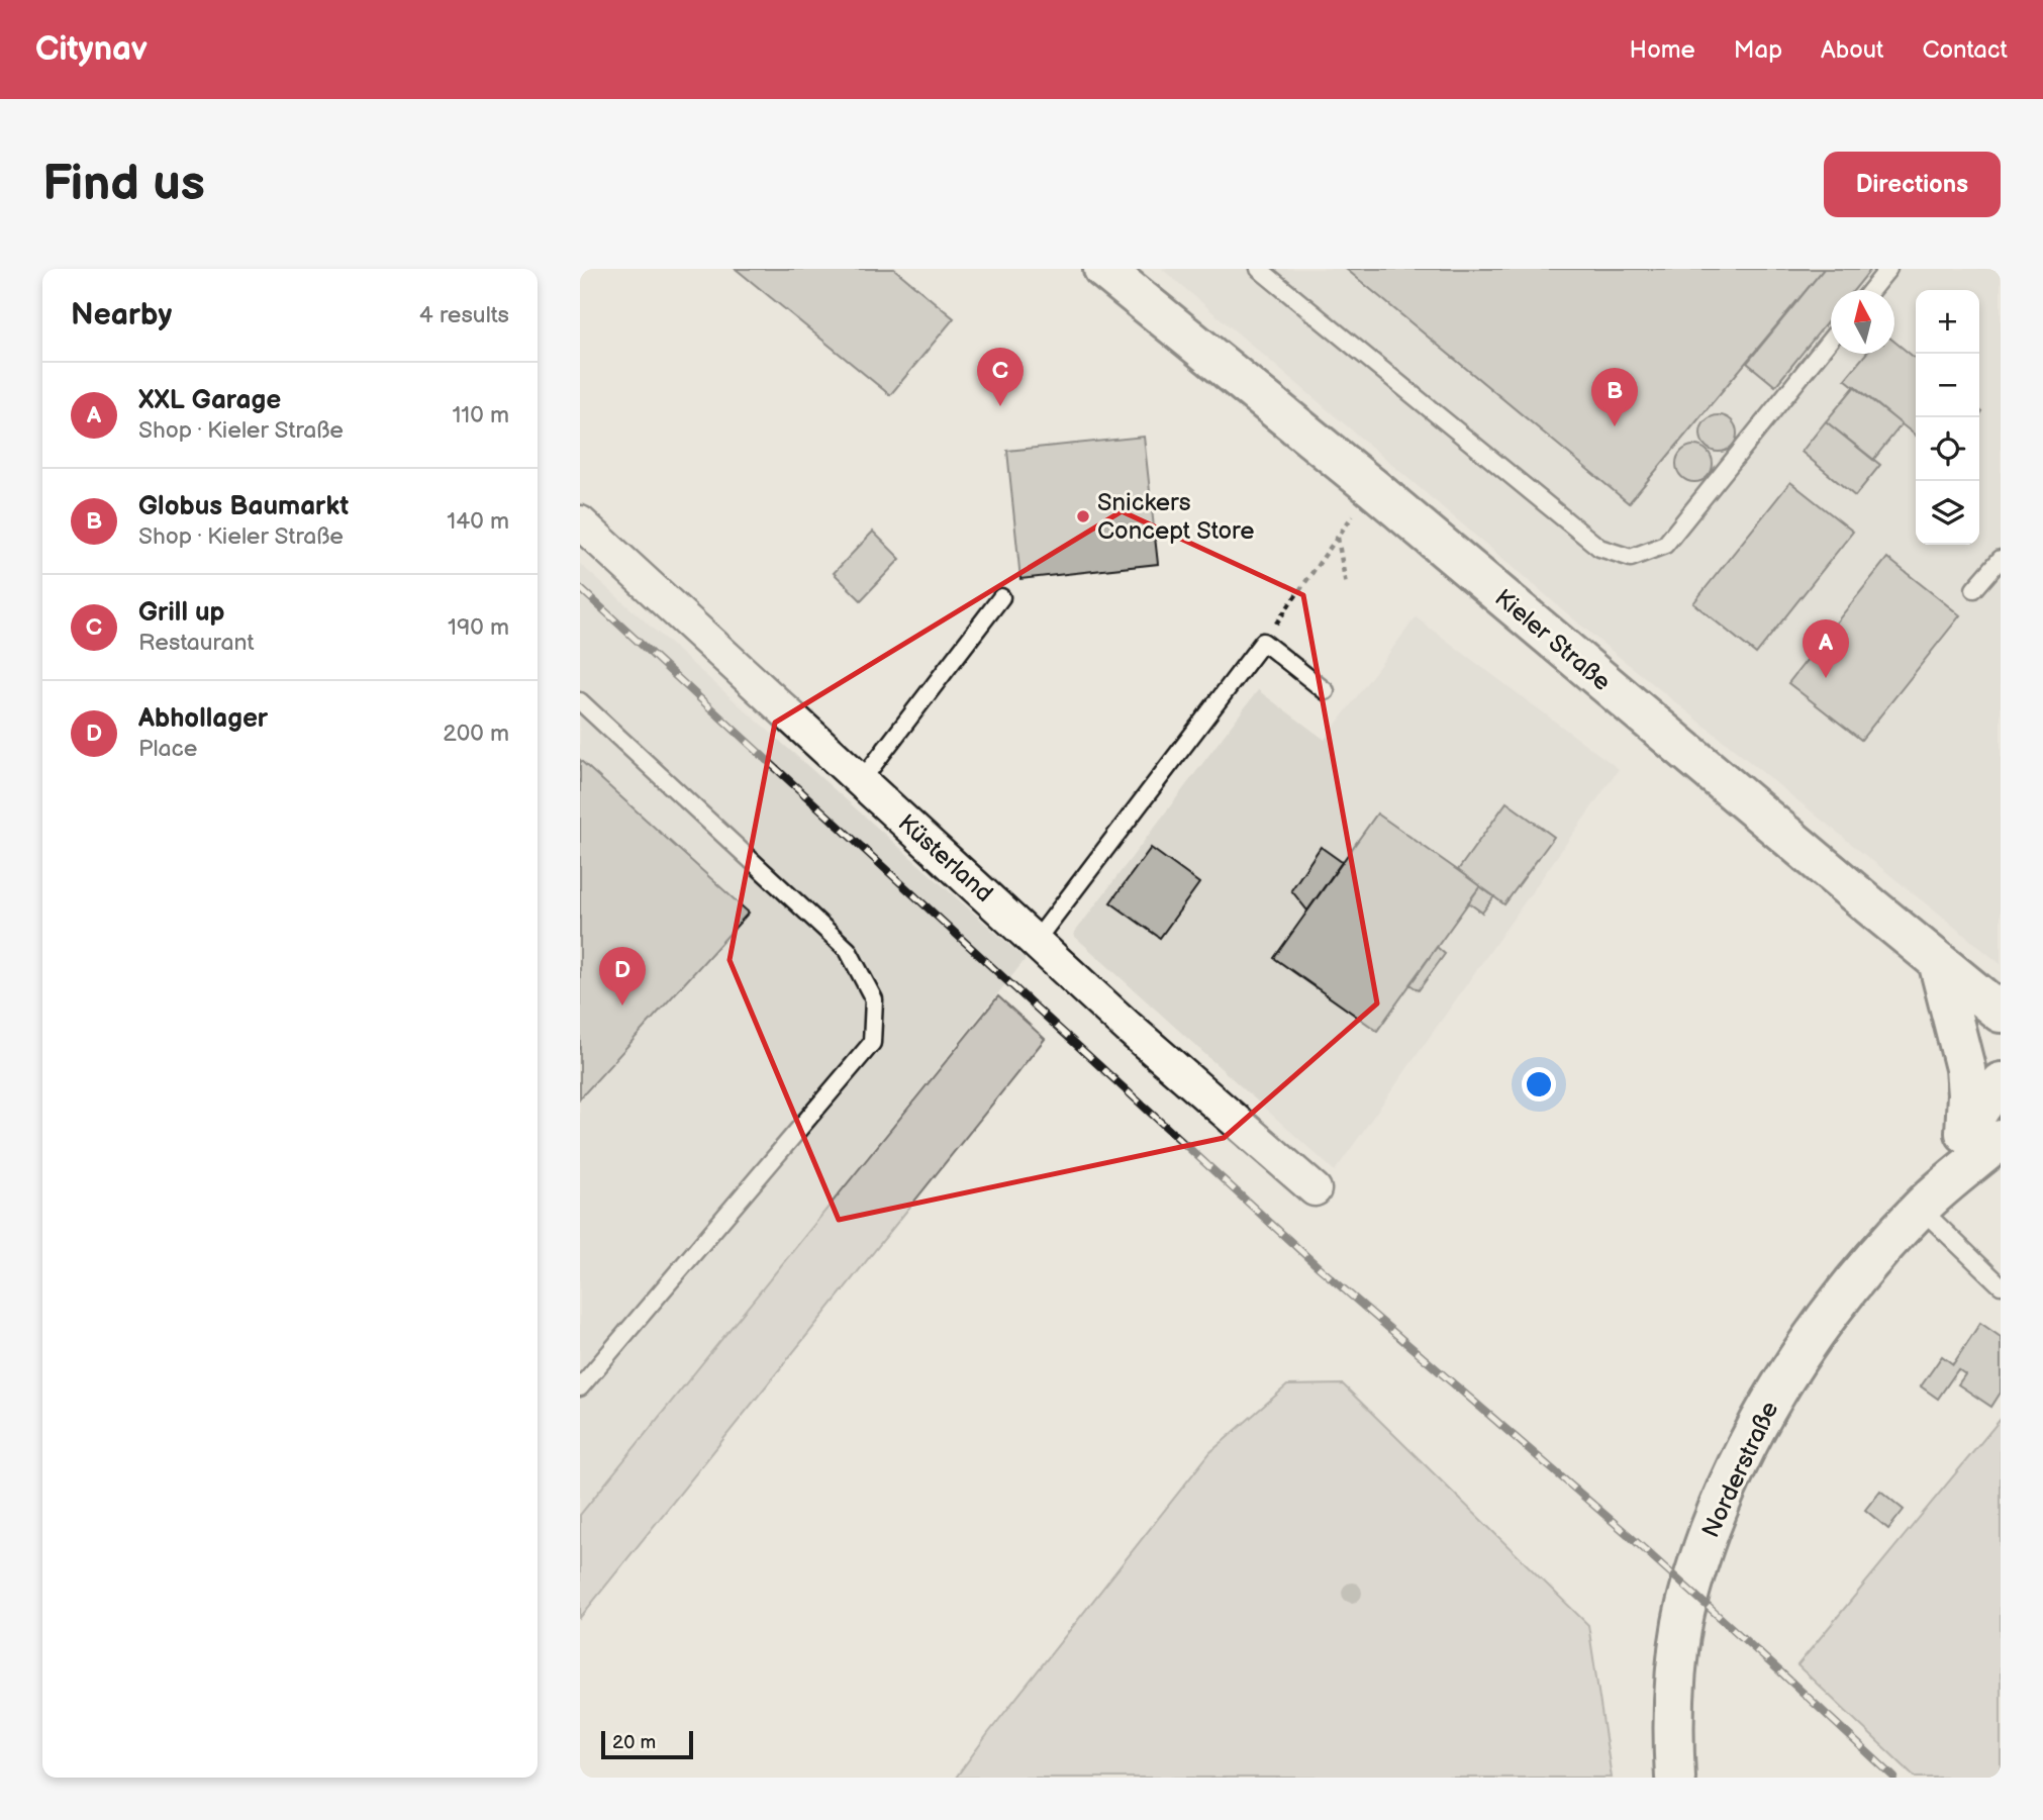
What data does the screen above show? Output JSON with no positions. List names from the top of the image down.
{
  "streets": {
    "main road": ["Kieler Straße", "Norderstraße"],
    "street": ["Küsterland"]
  },
  "places": ["Snickers Concept Store"],
  "scale_bar": "20 m",
  "north": "top",
  "page": {
    "header": "Citynav",
    "nav": [
      "Home",
      "Map",
      "About",
      "Contact"
    ],
    "buttons": "Directions",
    "title": "Find us",
    "heading": ["Nearby", "4 results"],
    "map_buttons": ["+", "−"],
    "pins": [
      "C",
      "B",
      "A",
      "D"
    ],
    "list": [
      {
        "mark": "A",
        "name": "XXL Garage",
        "note": "Shop · Kieler Straße",
        "value": "110 m"
      },
      {
        "mark": "B",
        "name": "Globus Baumarkt",
        "note": "Shop · Kieler Straße",
        "value": "140 m"
      },
      {
        "mark": "C",
        "name": "Grill up",
        "note": "Restaurant",
        "value": "190 m"
      },
      {
        "mark": "D",
        "name": "Abhollager",
        "note": "Place",
        "value": "200 m"
      }
    ],
    "scale": "20 m"
  }
}
